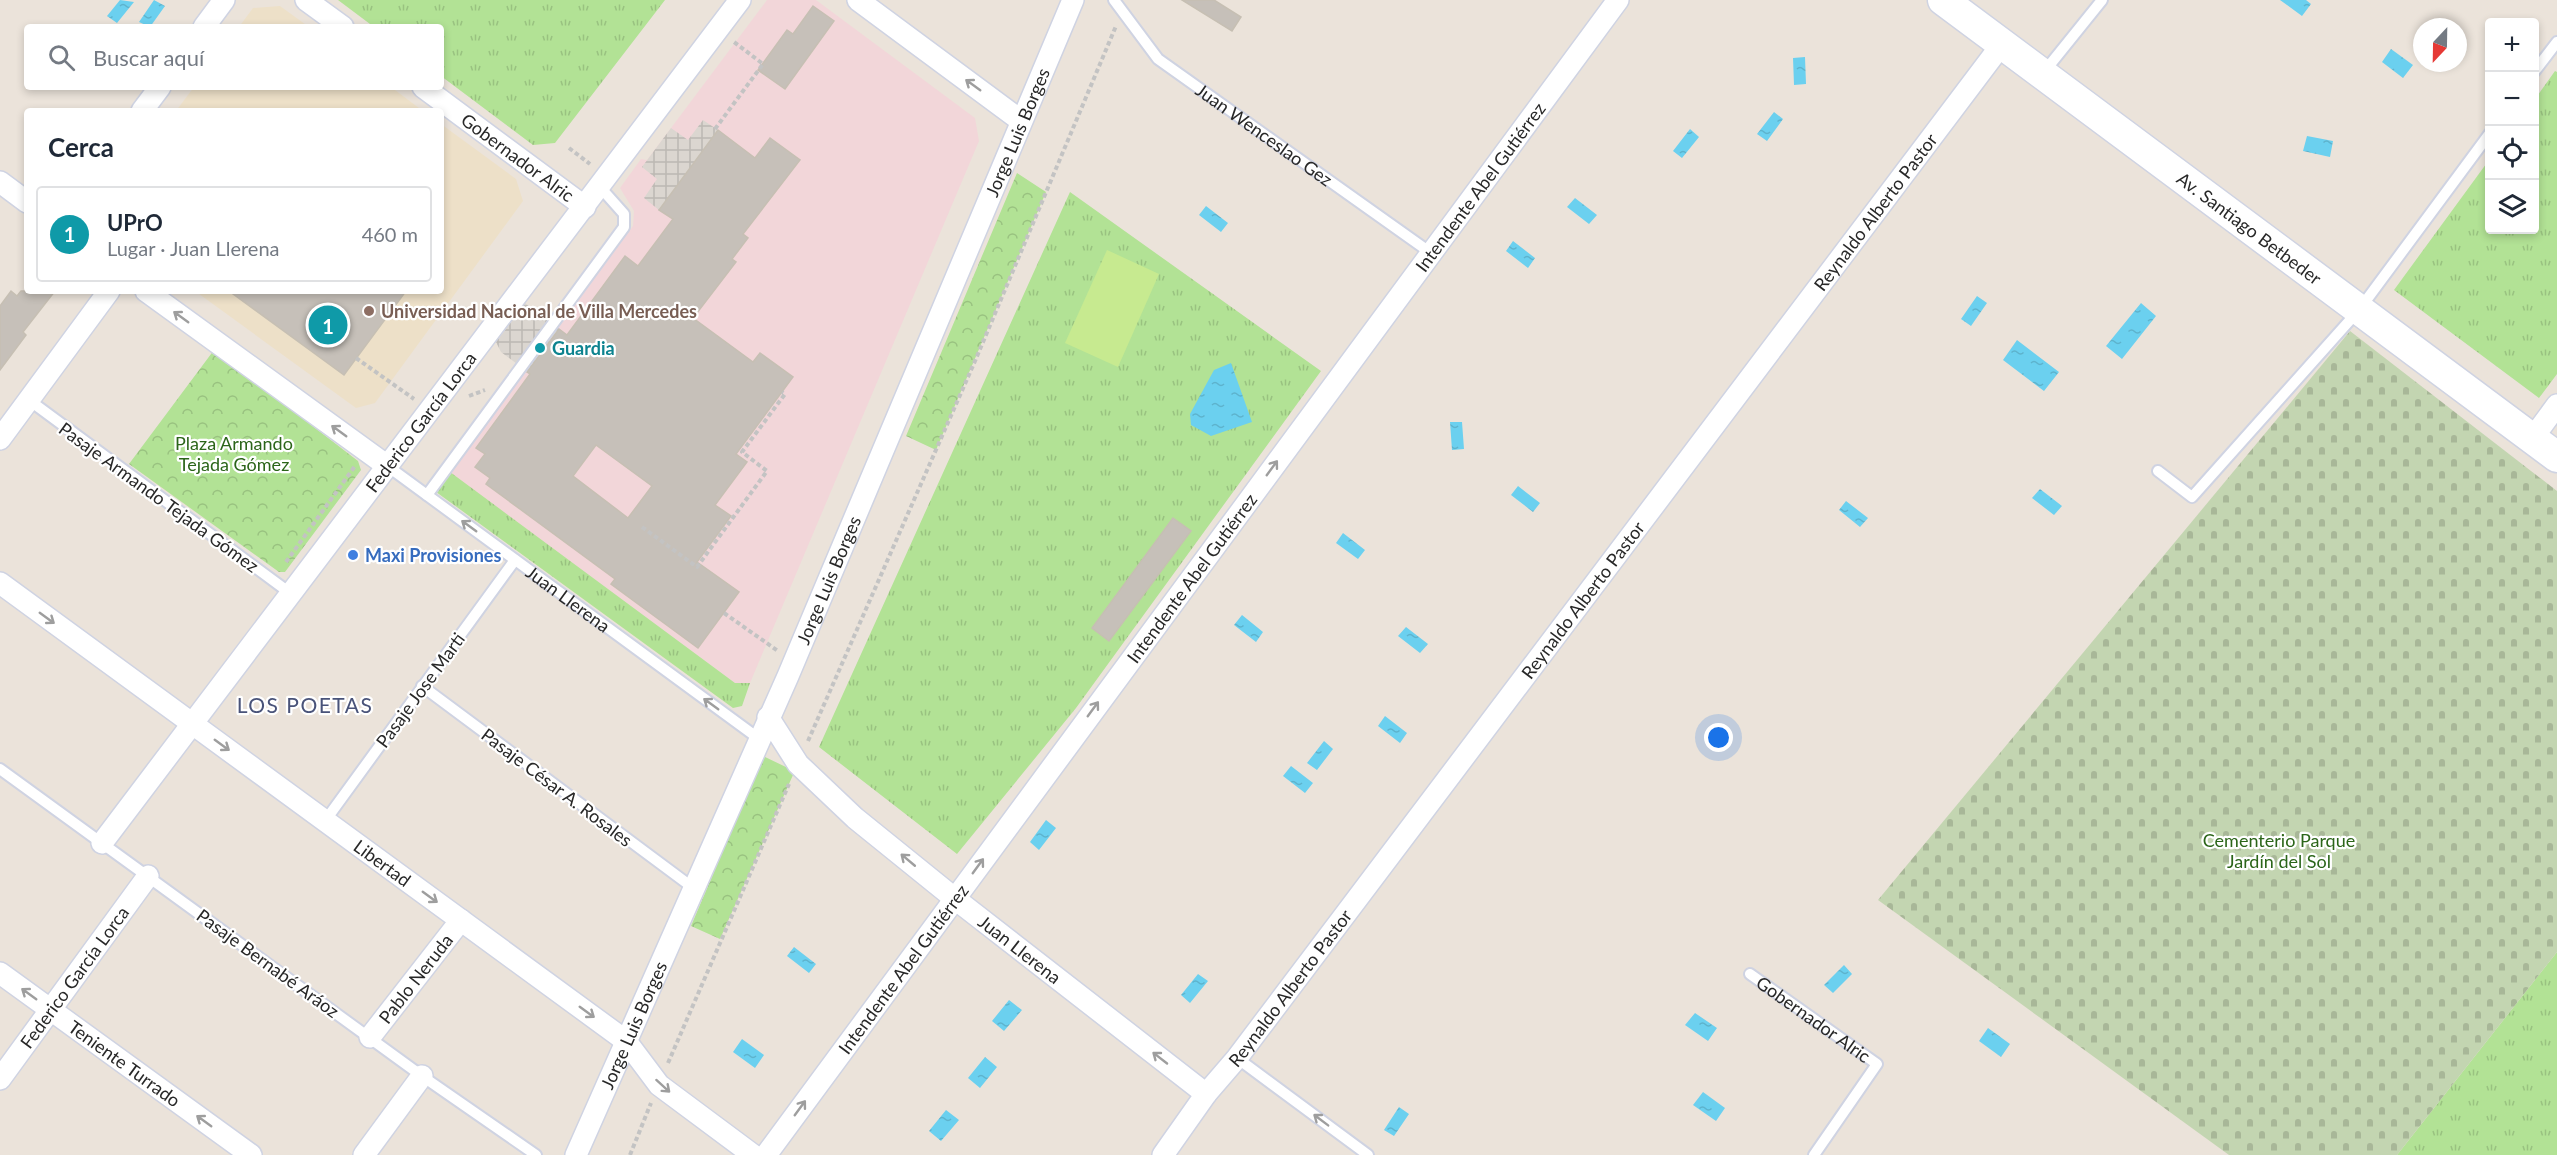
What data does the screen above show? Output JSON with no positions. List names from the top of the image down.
{
  "streets": {
    "main road": ["Av. Santiago Betbeder"],
    "street": [
      "Jorge Luis Borges",
      "Gobernador Alric",
      "Intendente Abel Gutiérrez",
      "Reynaldo Alberto Pastor",
      "Federico García Lorca",
      "Juan Llerena",
      "Libertad",
      "Pablo Neruda",
      "Teniente Turrado"
    ],
    "lane": [
      "Juan Wenceslao Gez",
      "Pasaje Armando Tejada Gómez",
      "Pasaje Jose Marti",
      "Pasaje César A. Rosales",
      "Pasaje Bernabé Aráoz"
    ]
  },
  "crossings": [
    ["Jorge Luis Borges", "Juan Llerena"],
    ["Jorge Luis Borges", "Pasaje César A. Rosales"],
    ["Jorge Luis Borges", "Libertad"],
    ["Juan Wenceslao Gez", "Intendente Abel Gutiérrez"],
    ["Gobernador Alric", "Federico García Lorca"],
    ["Intendente Abel Gutiérrez", "Juan Llerena"],
    ["Reynaldo Alberto Pastor", "Av. Santiago Betbeder"],
    ["Reynaldo Alberto Pastor", "Juan Llerena"],
    ["Federico García Lorca", "Pasaje Armando Tejada Gómez"],
    ["Federico García Lorca", "Juan Llerena"],
    ["Federico García Lorca", "Libertad"],
    ["Federico García Lorca", "Pasaje Bernabé Aráoz"],
    ["Federico García Lorca", "Teniente Turrado"],
    ["Juan Llerena", "Pasaje Jose Marti"],
    ["Pasaje Jose Marti", "Pasaje César A. Rosales"],
    ["Pasaje Jose Marti", "Libertad"],
    ["Libertad", "Pablo Neruda"],
    ["Pasaje Bernabé Aráoz", "Pablo Neruda"]
  ],
  "one_way": [
    "Intendente Abel Gutiérrez",
    "Juan Llerena",
    "Libertad",
    "Teniente Turrado"
  ],
  "districts": ["LOS POETAS"],
  "parks": ["Plaza Armando Tejada Gómez", "Cementerio Parque Jardín del Sol"],
  "places": ["Universidad Nacional de Villa Mercedes", "Guardia", "Maxi Provisiones"],
  "north": "bottom",
  "page": {
    "map_buttons": ["+", "−"],
    "search": "Buscar aquí",
    "heading": "Cerca",
    "list": [
      {
        "mark": "1",
        "name": "UPrO",
        "note": "Lugar · Juan Llerena",
        "value": "460 m"
      }
    ],
    "pins": "1"
  }
}
